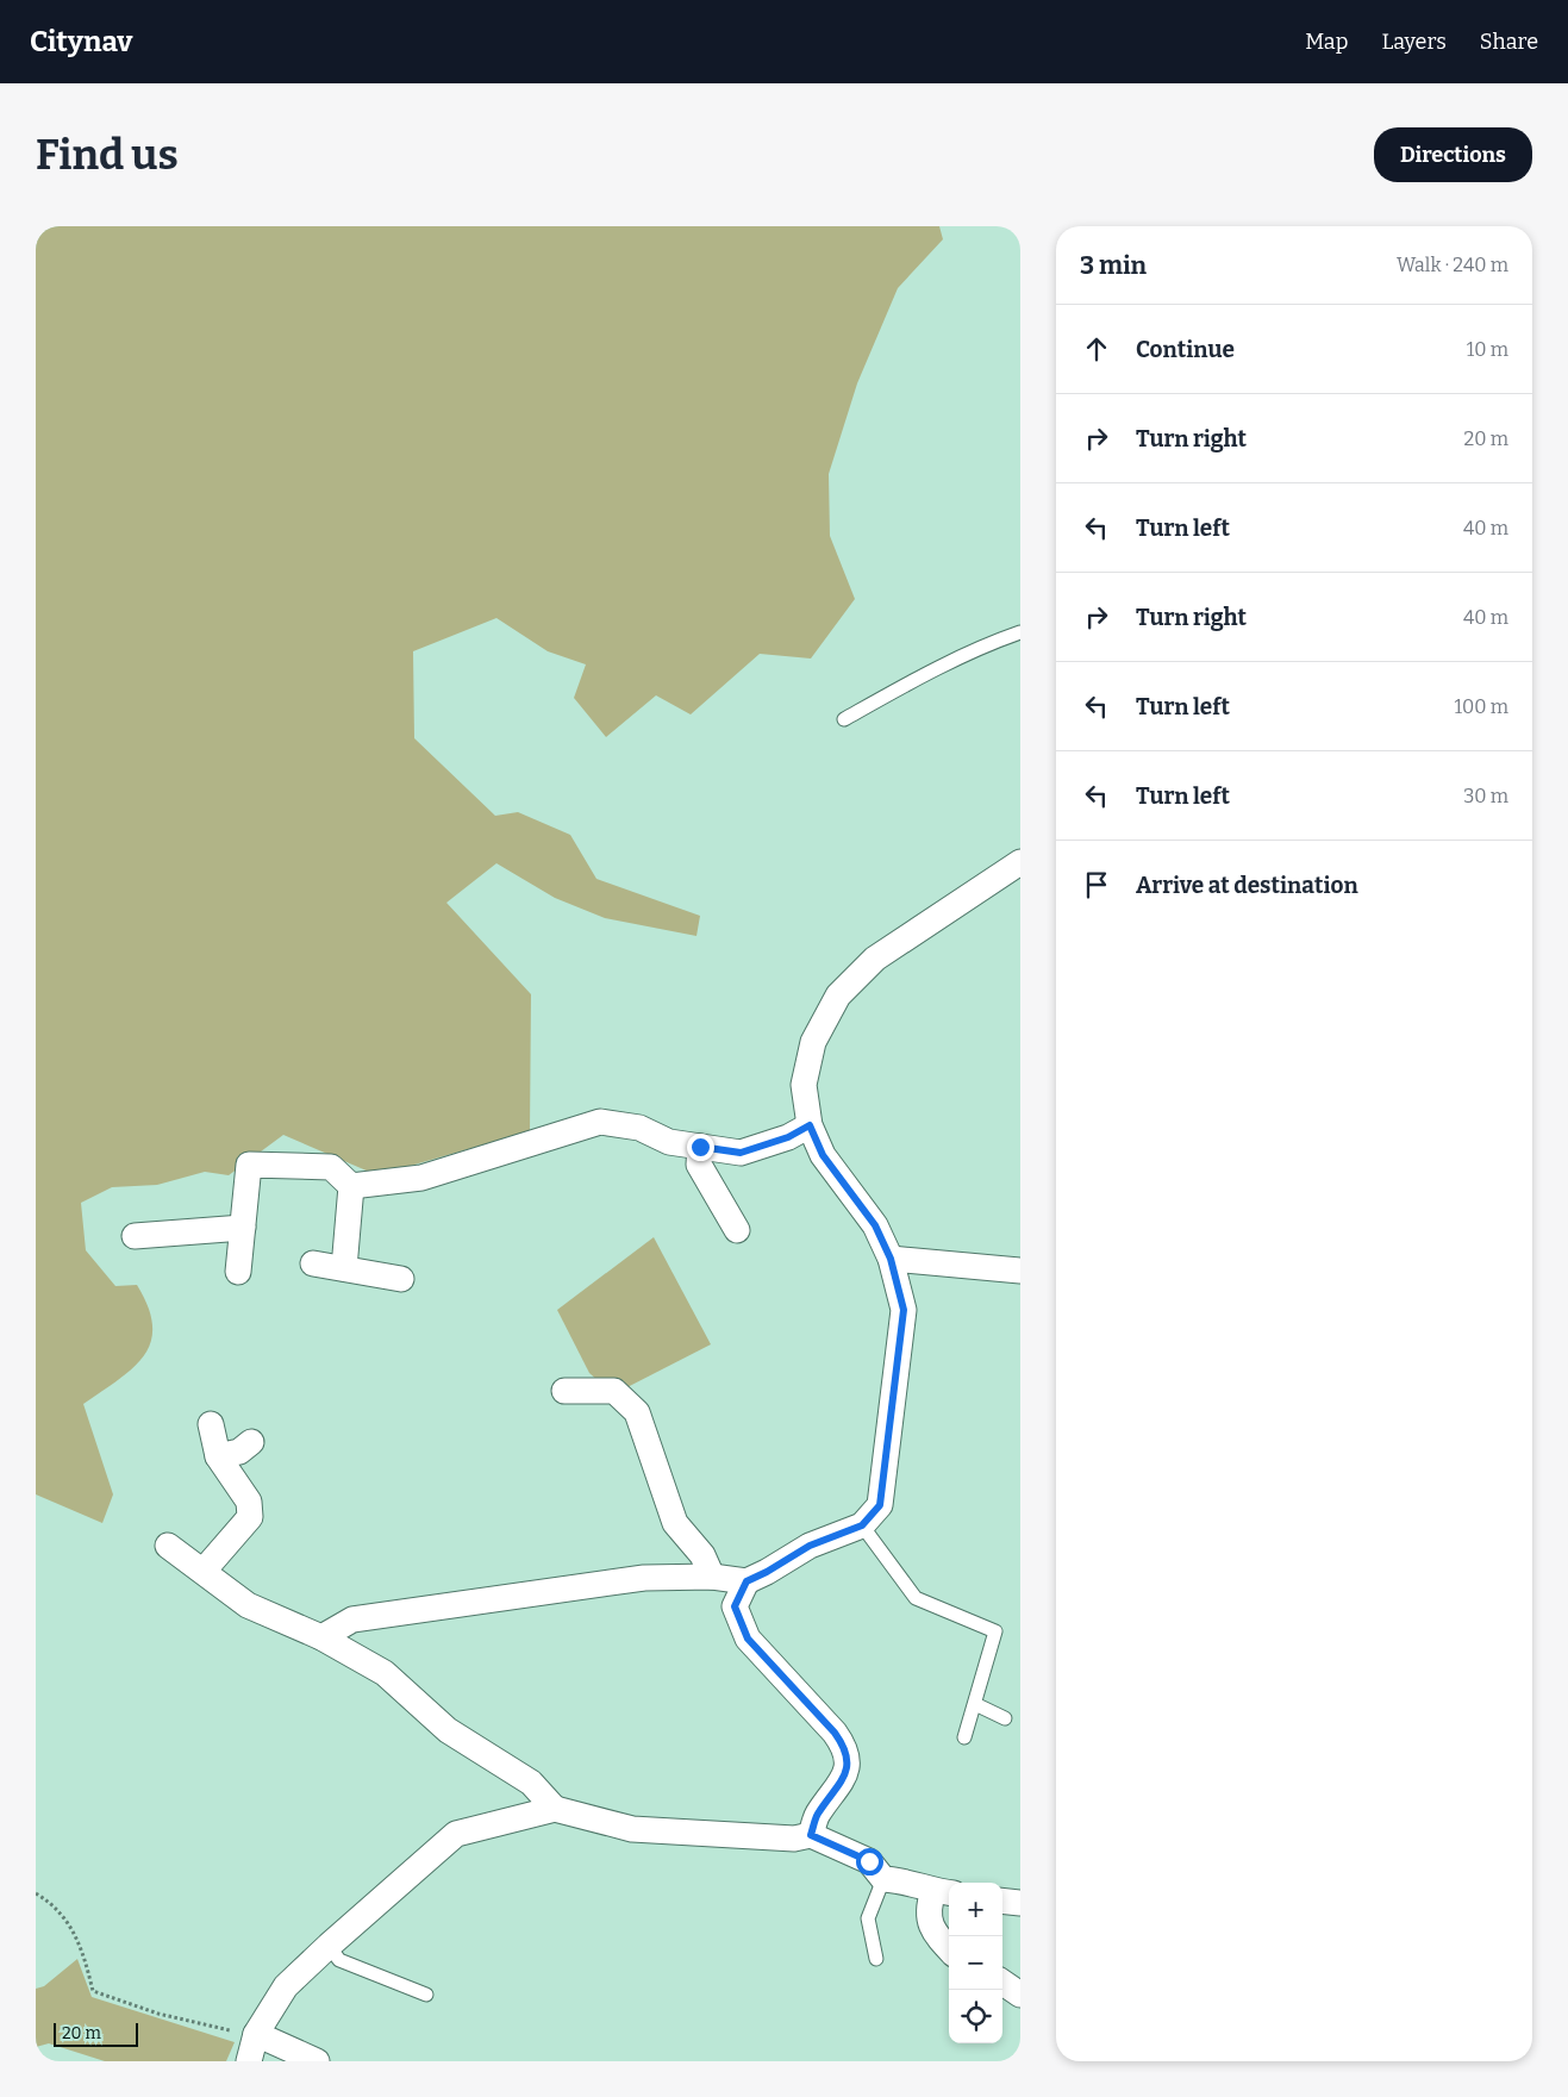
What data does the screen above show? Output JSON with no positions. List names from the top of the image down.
{
  "scale_bar": "20 m",
  "page": {
    "header": "Citynav",
    "nav": ["Map", "Layers", "Share"],
    "buttons": "Directions",
    "title": "Find us",
    "heading": ["3 min", "Walk · 240 m"],
    "list": [
      ["Continue", "10 m"],
      ["Turn right", "20 m"],
      ["Turn left", "40 m"],
      ["Turn right", "40 m"],
      ["Turn left", "100 m"],
      ["Turn left", "30 m"],
      "Arrive at destination"
    ],
    "map_buttons": ["+", "−"],
    "scale": "20 m"
  }
}
